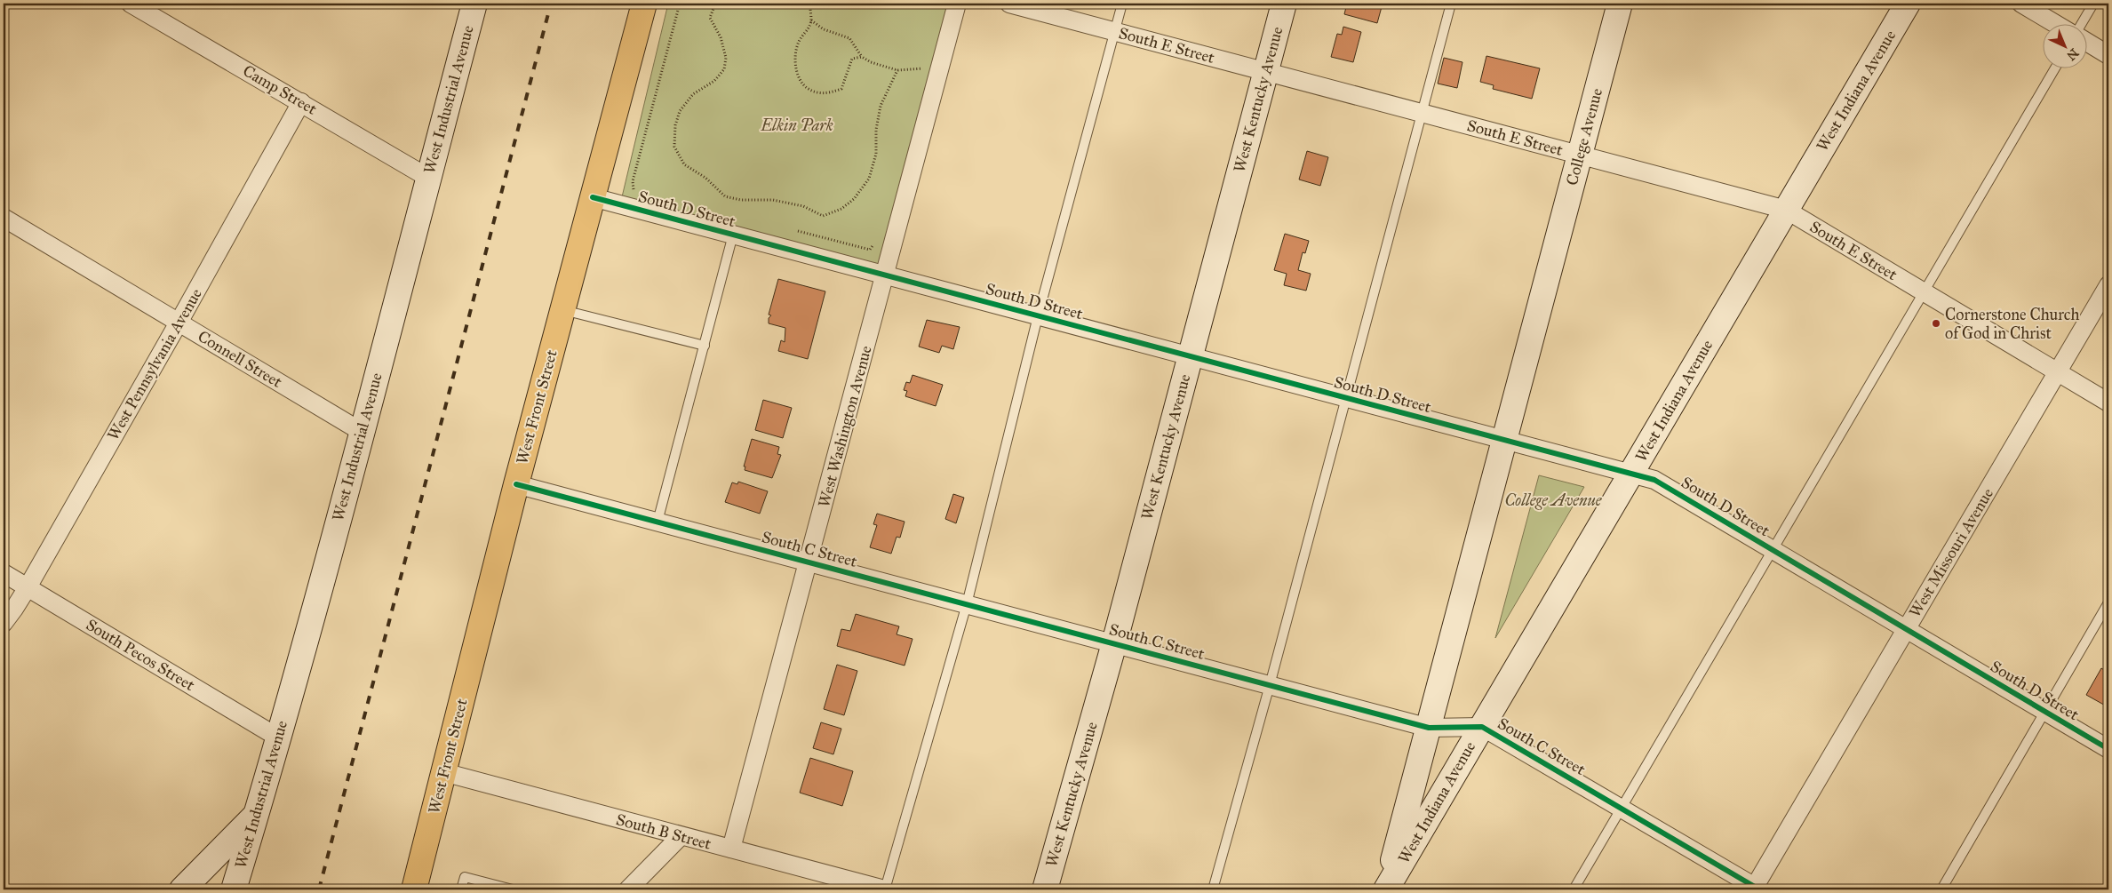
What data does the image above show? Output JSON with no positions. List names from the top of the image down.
{
  "streets": {
    "main road": ["West Front Street"],
    "street": [
      "South E Street",
      "Camp Street",
      "West Indiana Avenue",
      "West Industrial Avenue",
      "West Kentucky Avenue",
      "College Avenue",
      "South D Street",
      "Connell Street",
      "West Pennsylvania Avenue",
      "West Washington Avenue",
      "South C Street",
      "West Missouri Avenue",
      "South Pecos Street",
      "South B Street"
    ]
  },
  "crossings": [
    ["South E Street", "West Indiana Avenue"],
    ["South E Street", "West Kentucky Avenue"],
    ["South E Street", "College Avenue"],
    ["South E Street", "West Missouri Avenue"],
    ["Camp Street", "West Industrial Avenue"],
    ["Camp Street", "West Pennsylvania Avenue"],
    ["West Indiana Avenue", "College Avenue"],
    ["West Indiana Avenue", "South D Street"],
    ["West Indiana Avenue", "South C Street"],
    ["West Industrial Avenue", "Connell Street"],
    ["West Industrial Avenue", "South Pecos Street"],
    ["West Kentucky Avenue", "South D Street"],
    ["West Kentucky Avenue", "South C Street"],
    ["College Avenue", "South D Street"],
    ["College Avenue", "South C Street"],
    ["South D Street", "West Front Street"],
    ["South D Street", "West Washington Avenue"],
    ["South D Street", "West Missouri Avenue"],
    ["Connell Street", "West Pennsylvania Avenue"],
    ["West Pennsylvania Avenue", "South Pecos Street"],
    ["West Front Street", "South C Street"],
    ["West Front Street", "South B Street"],
    ["West Washington Avenue", "South C Street"],
    ["West Washington Avenue", "South B Street"],
    ["South C Street", "West Missouri Avenue"]
  ],
  "parks": ["Elkin Park", "College Avenue"],
  "places": ["Cornerstone Church of God in Christ"],
  "north": "bottom right"
}
